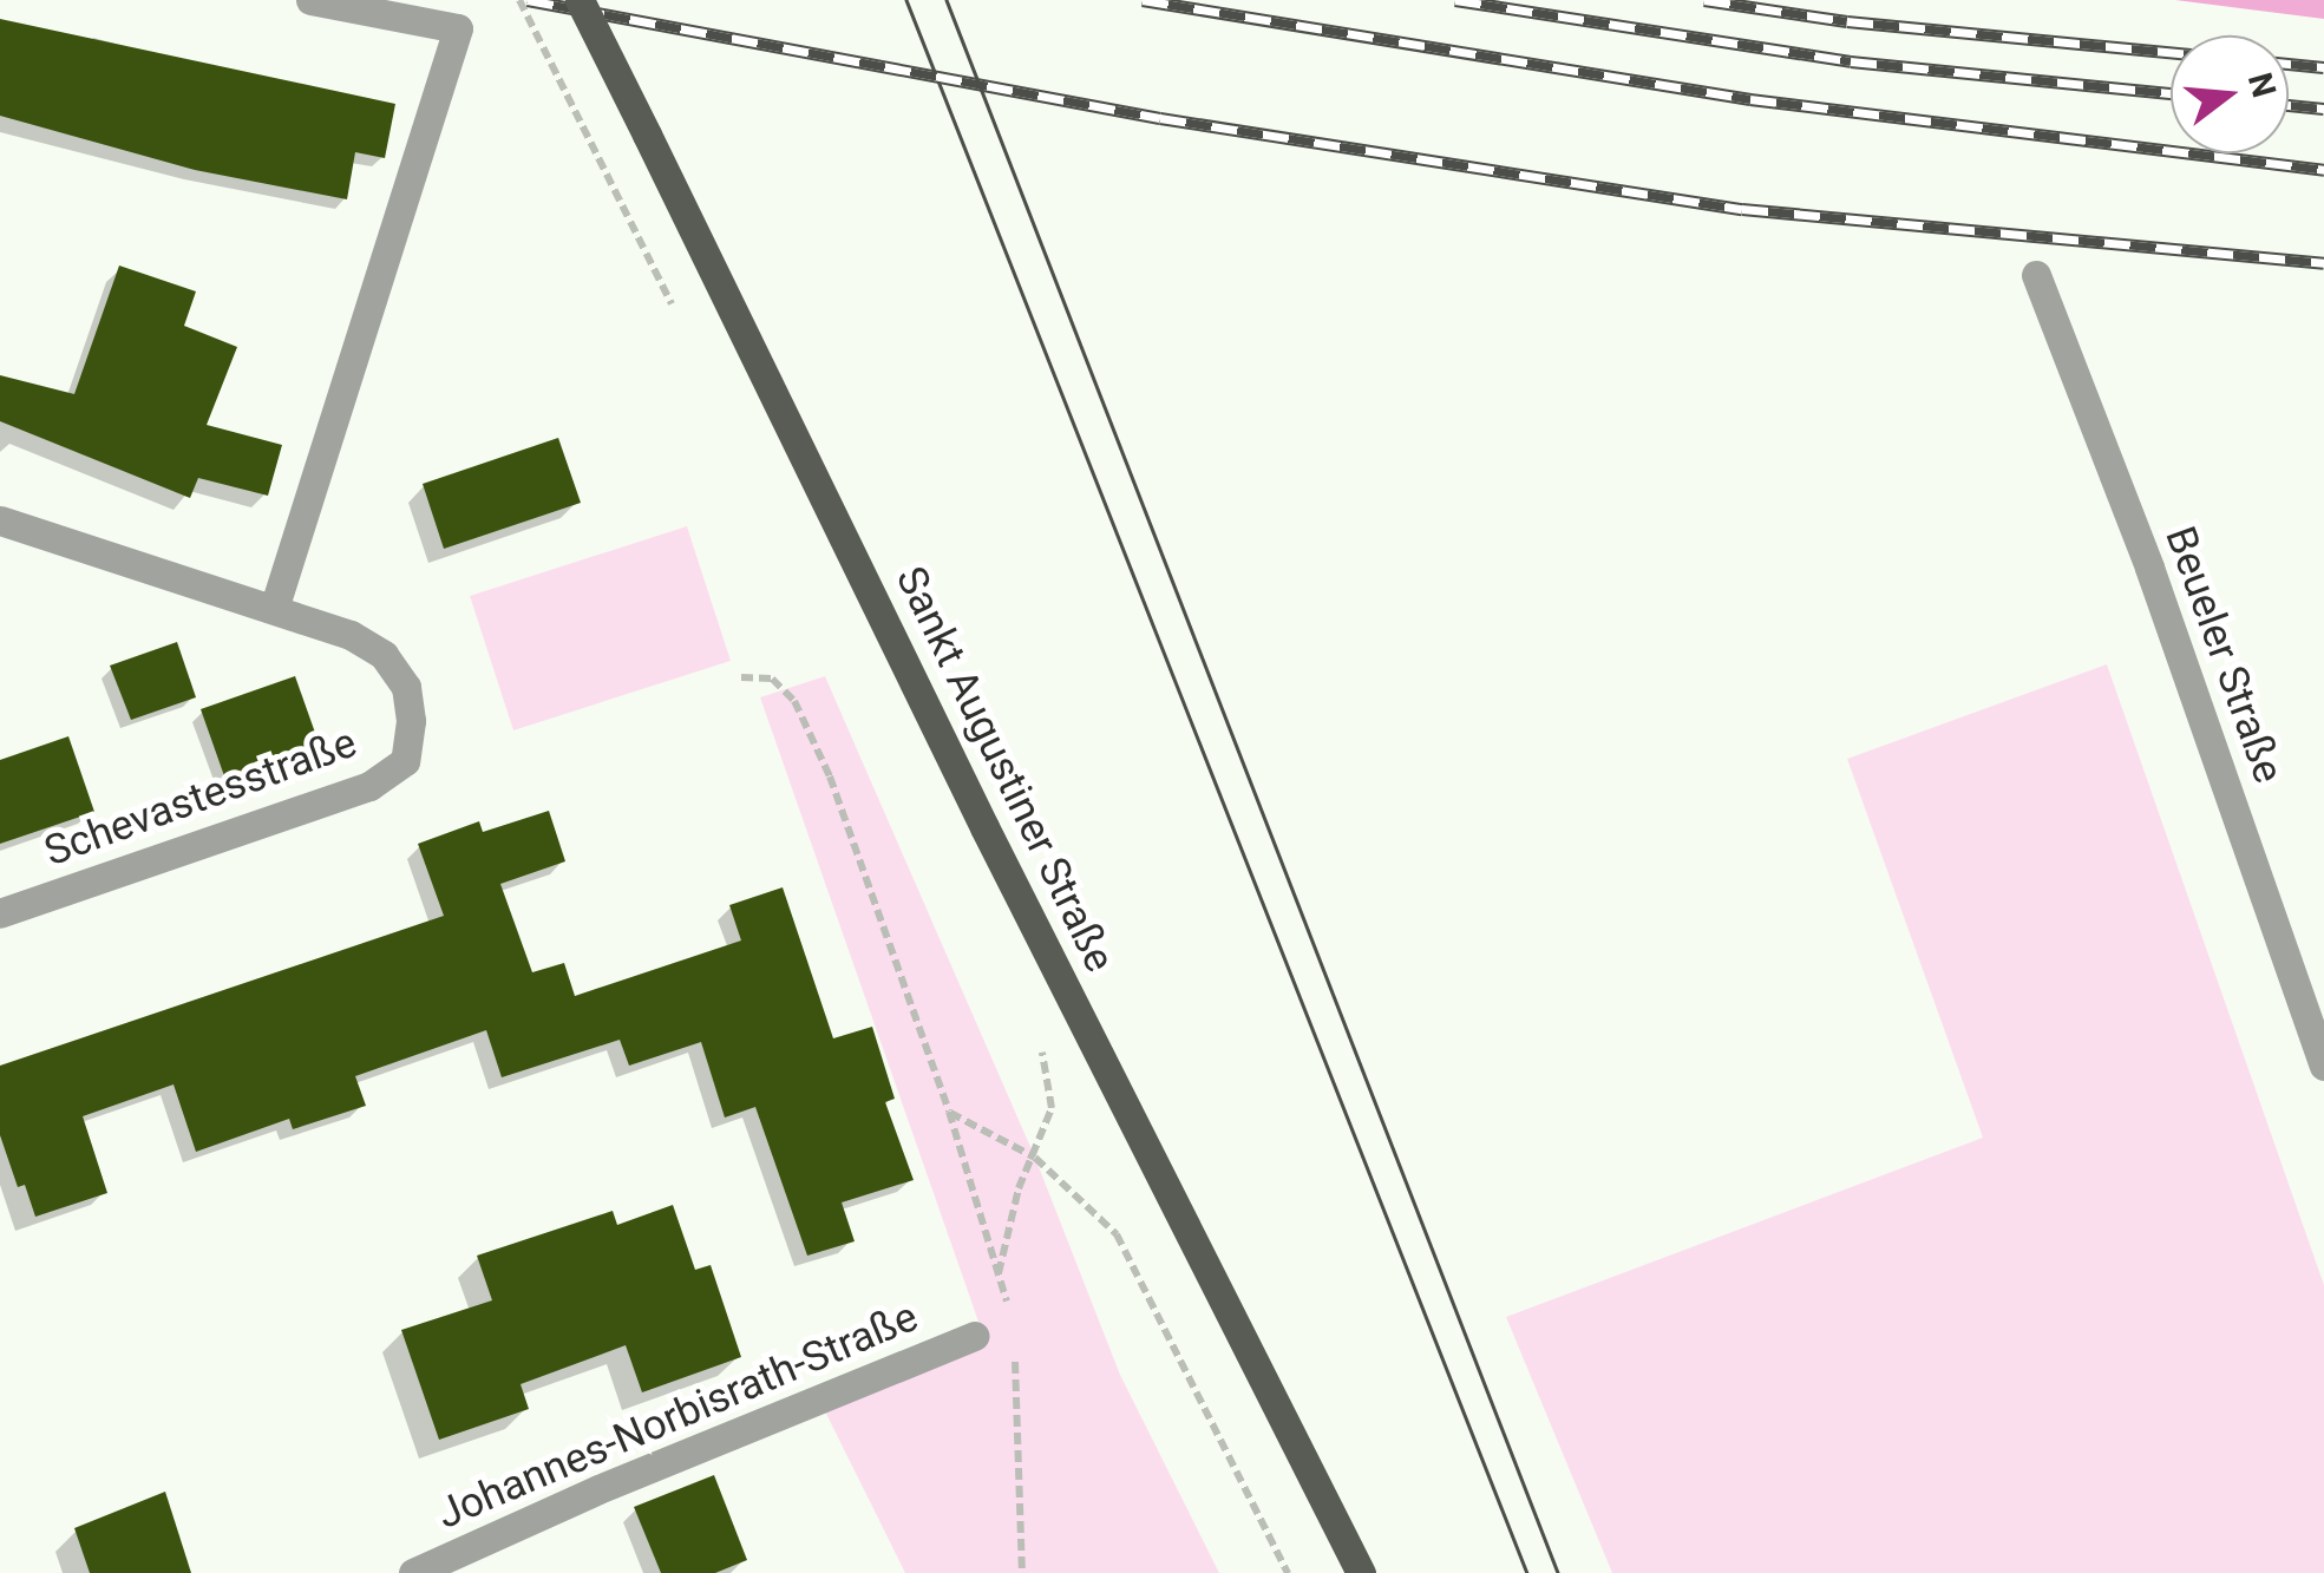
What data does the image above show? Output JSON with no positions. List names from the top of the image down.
{
  "streets": {
    "main road": ["Sankt Augustiner Straße"],
    "street": ["Beueler Straße", "Schevastesstraße", "Johannes-Norbisrath-Straße"]
  },
  "north": "right"
}
